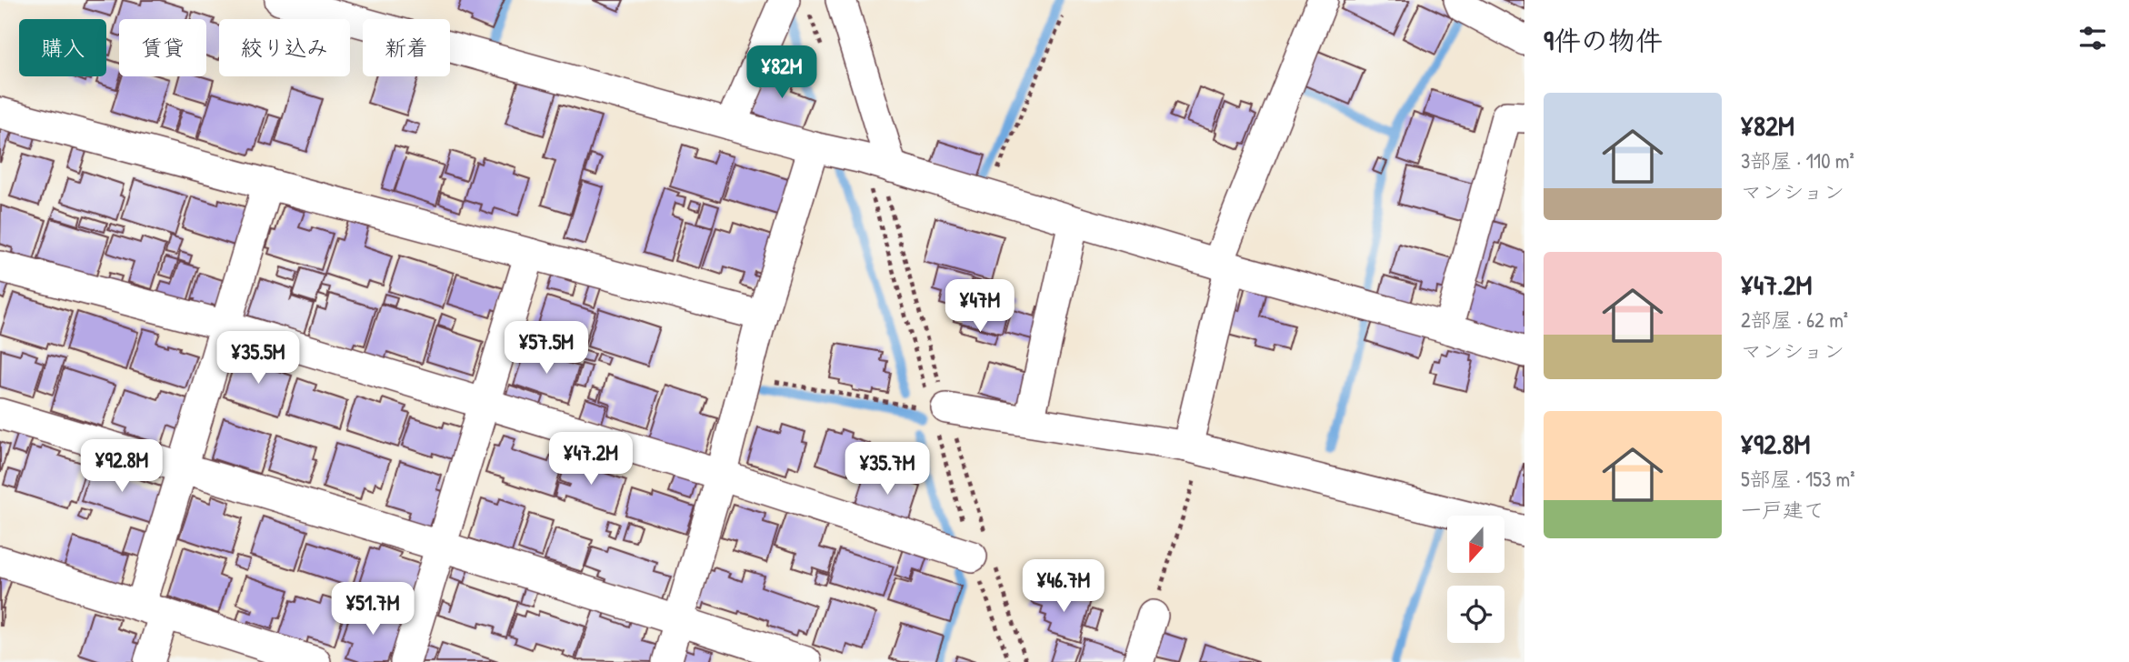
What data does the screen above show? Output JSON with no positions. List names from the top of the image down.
{
  "north": "bottom",
  "page": {
    "heading": "9件の物件",
    "chip": [
      "購入",
      "賃貸",
      "絞り込み",
      "新着"
    ],
    "price": [
      "¥82M",
      "¥47M",
      "¥57.5M",
      "¥35.5M",
      "¥47.2M",
      "¥92.8M",
      "¥35.7M",
      "¥46.7M",
      "¥51.7M"
    ],
    "list": [
      {
        "name": "¥82M",
        "note": "3部屋 · 110 m² · マンション"
      },
      {
        "name": "¥47.2M",
        "note": "2部屋 · 62 m² · マンション"
      },
      {
        "name": "¥92.8M",
        "note": "5部屋 · 153 m² · 一戸建て"
      }
    ]
  }
}
